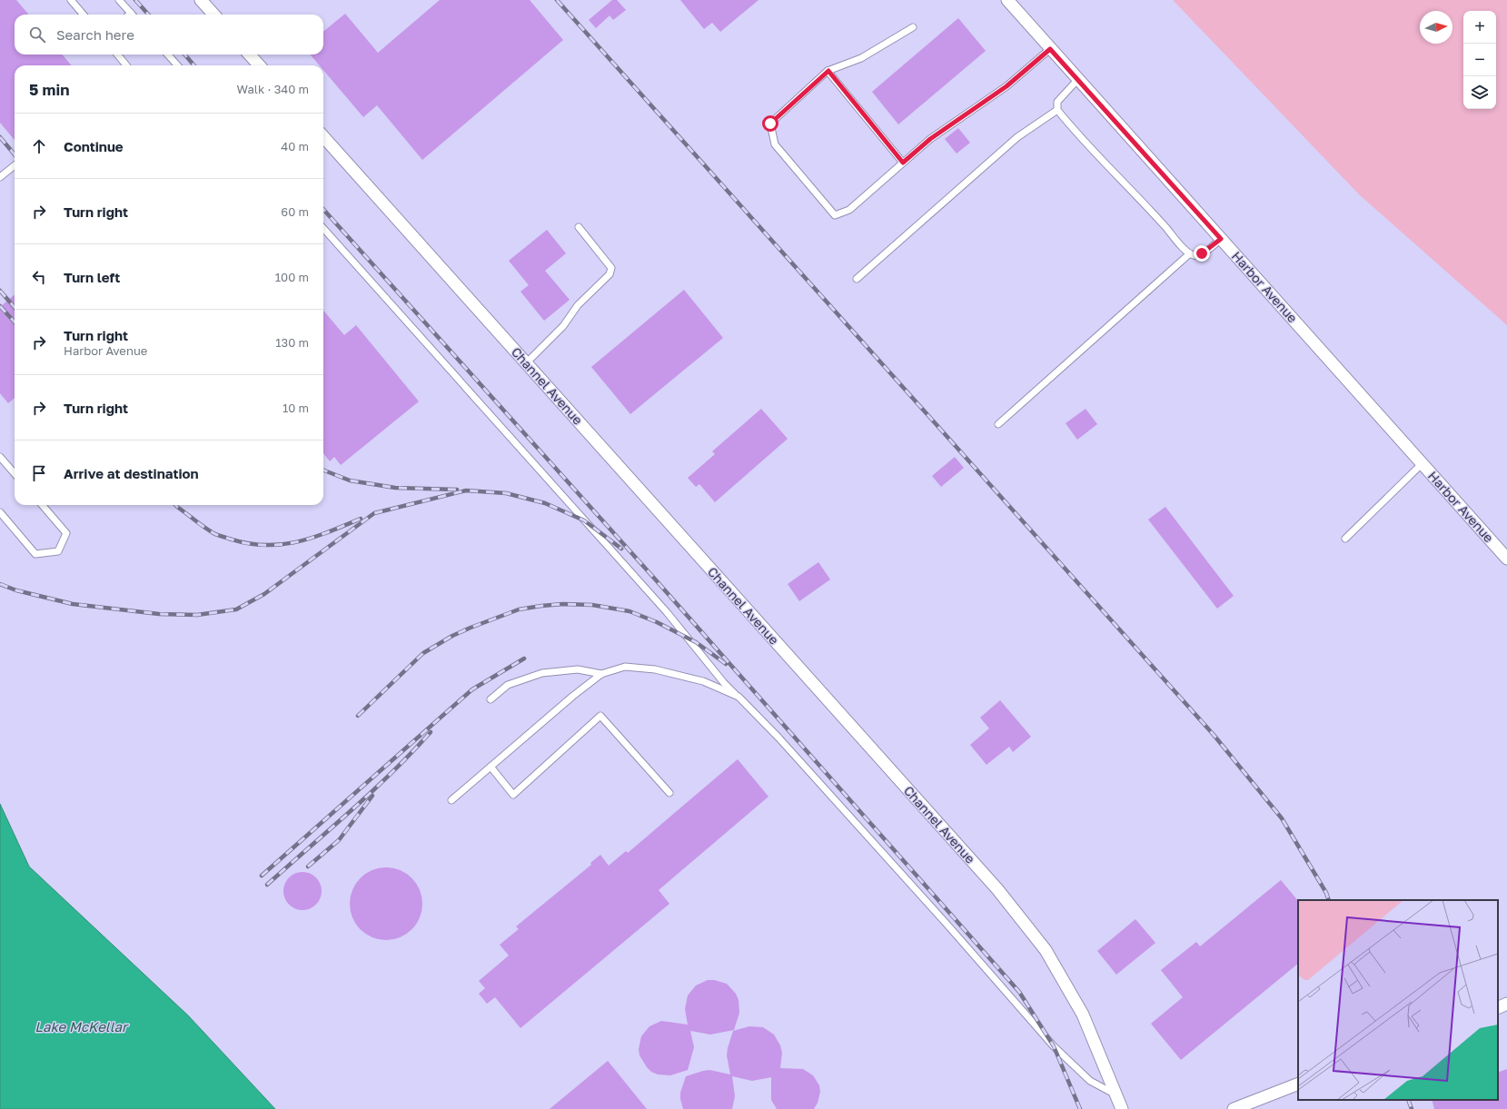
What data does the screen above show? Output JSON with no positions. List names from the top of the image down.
{
  "streets": {
    "street": ["Harbor Avenue", "Channel Avenue"]
  },
  "water": ["Lake McKellar"],
  "north": "right",
  "page": {
    "map_buttons": ["+", "−"],
    "search": "Search here",
    "heading": ["5 min", "Walk · 340 m"],
    "list": [
      ["Continue", "40 m"],
      ["Turn right", "60 m"],
      ["Turn left", "100 m"],
      ["Turn right", "Harbor Avenue", "130 m"],
      ["Turn right", "10 m"],
      "Arrive at destination"
    ]
  }
}
